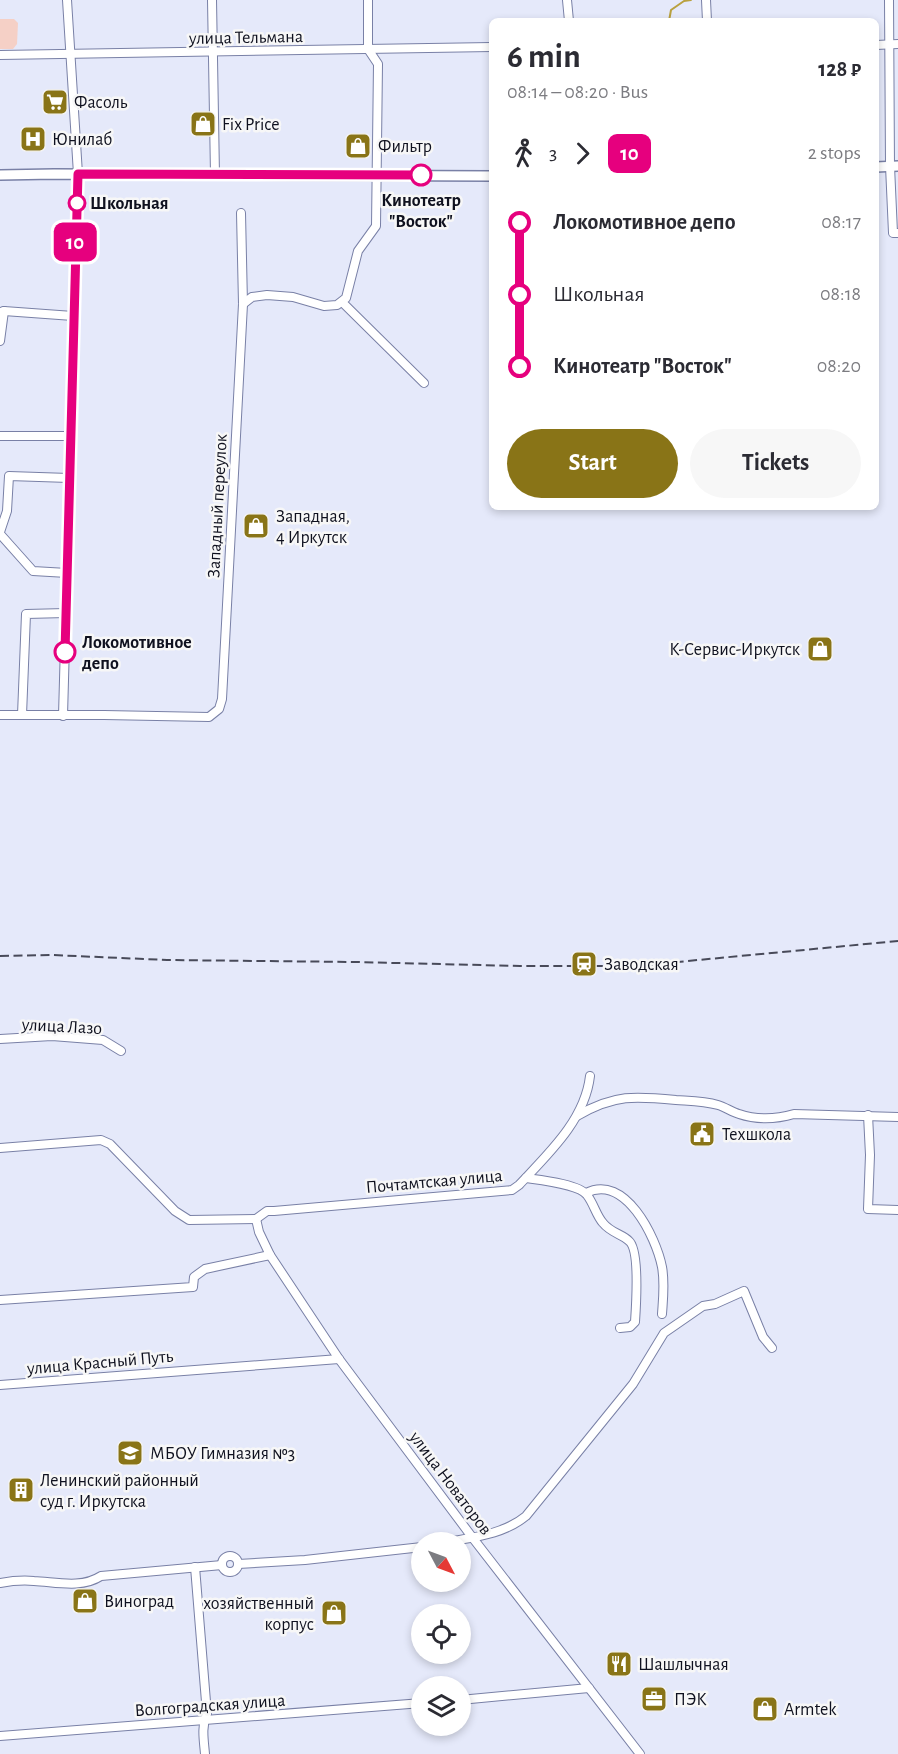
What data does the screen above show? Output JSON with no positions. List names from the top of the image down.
{
  "streets": {
    "street": [
      "улица Тельмана",
      "Западный переулок",
      "улица Лазо",
      "Почтамтская улица",
      "улица Красный Путь",
      "улица Новаторов",
      "Волгоградская улица"
    ]
  },
  "crossings": [
    ["Почтамтская улица", "улица Новаторов"],
    ["улица Красный Путь", "улица Новаторов"]
  ],
  "places": {
    "supermarket": ["Фасоль"],
    "shop": [
      "Fix Price",
      "Фильтр",
      "Западная, 4 Иркутск",
      "К-Сервис-Иркутск",
      "Виноград",
      "хозяйственный корпус",
      "Armtek"
    ],
    "hospital": ["Юнилаб"],
    "other": ["Кинотеатр \"Восток\"", "Школьная", "Локомотивное депо"],
    "station": ["Заводская"],
    "public building": ["Техшкола"],
    "school or university": ["МБОУ Гимназия №3"],
    "building": ["Ленинский районный суд г. Иркутска"],
    "restaurant": ["Шашлычная"],
    "office": ["ПЭК"]
  },
  "lines": ["bus line 10"],
  "north": "bottom right",
  "page": {
    "on_map": "10",
    "heading": ["6 min", "08:14 – 08:20 · Bus", "128 ₽"],
    "legs": ["3", "10", "2 stops"],
    "list": [
      {
        "name": "Локомотивное депо",
        "value": "08:17"
      },
      {
        "name": "Школьная",
        "value": "08:18"
      },
      {
        "name": "Кинотеатр \"Восток\"",
        "value": "08:20"
      }
    ],
    "buttons": ["Start", "Tickets"]
  }
}
